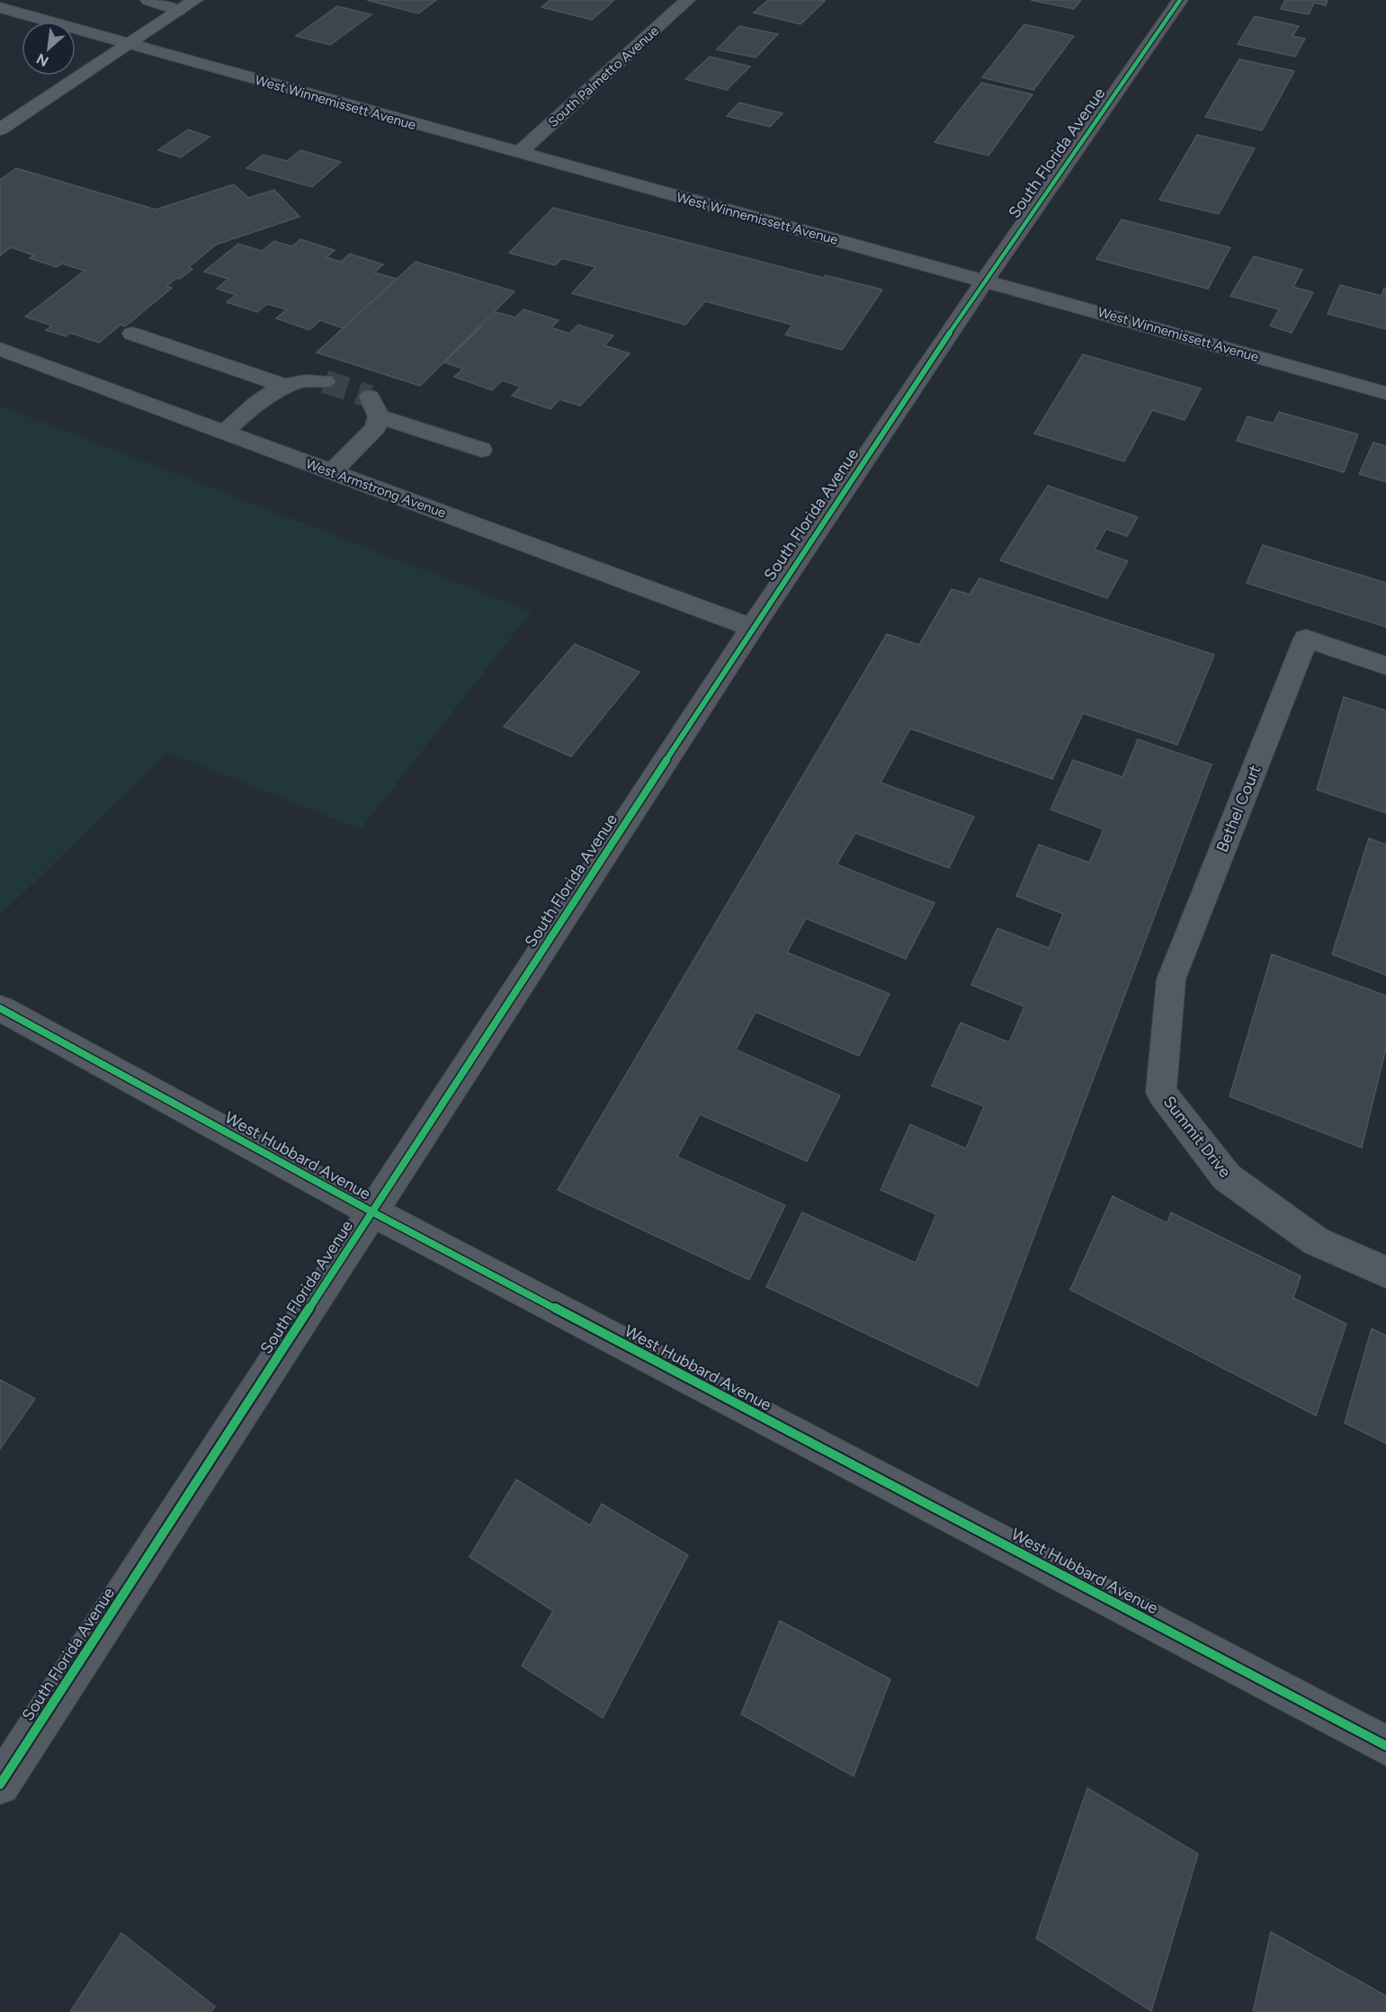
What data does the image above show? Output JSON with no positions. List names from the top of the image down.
{
  "streets": {
    "street": [
      "South Palmetto Avenue",
      "West Winnemissett Avenue",
      "South Florida Avenue",
      "West Armstrong Avenue",
      "Bethel Court",
      "Summit Drive",
      "West Hubbard Avenue"
    ]
  },
  "crossings": [
    ["South Palmetto Avenue", "West Winnemissett Avenue"],
    ["West Winnemissett Avenue", "South Florida Avenue"],
    ["South Florida Avenue", "West Armstrong Avenue"],
    ["South Florida Avenue", "West Hubbard Avenue"],
    ["Bethel Court", "Summit Drive"]
  ],
  "north": "bottom left"
}
